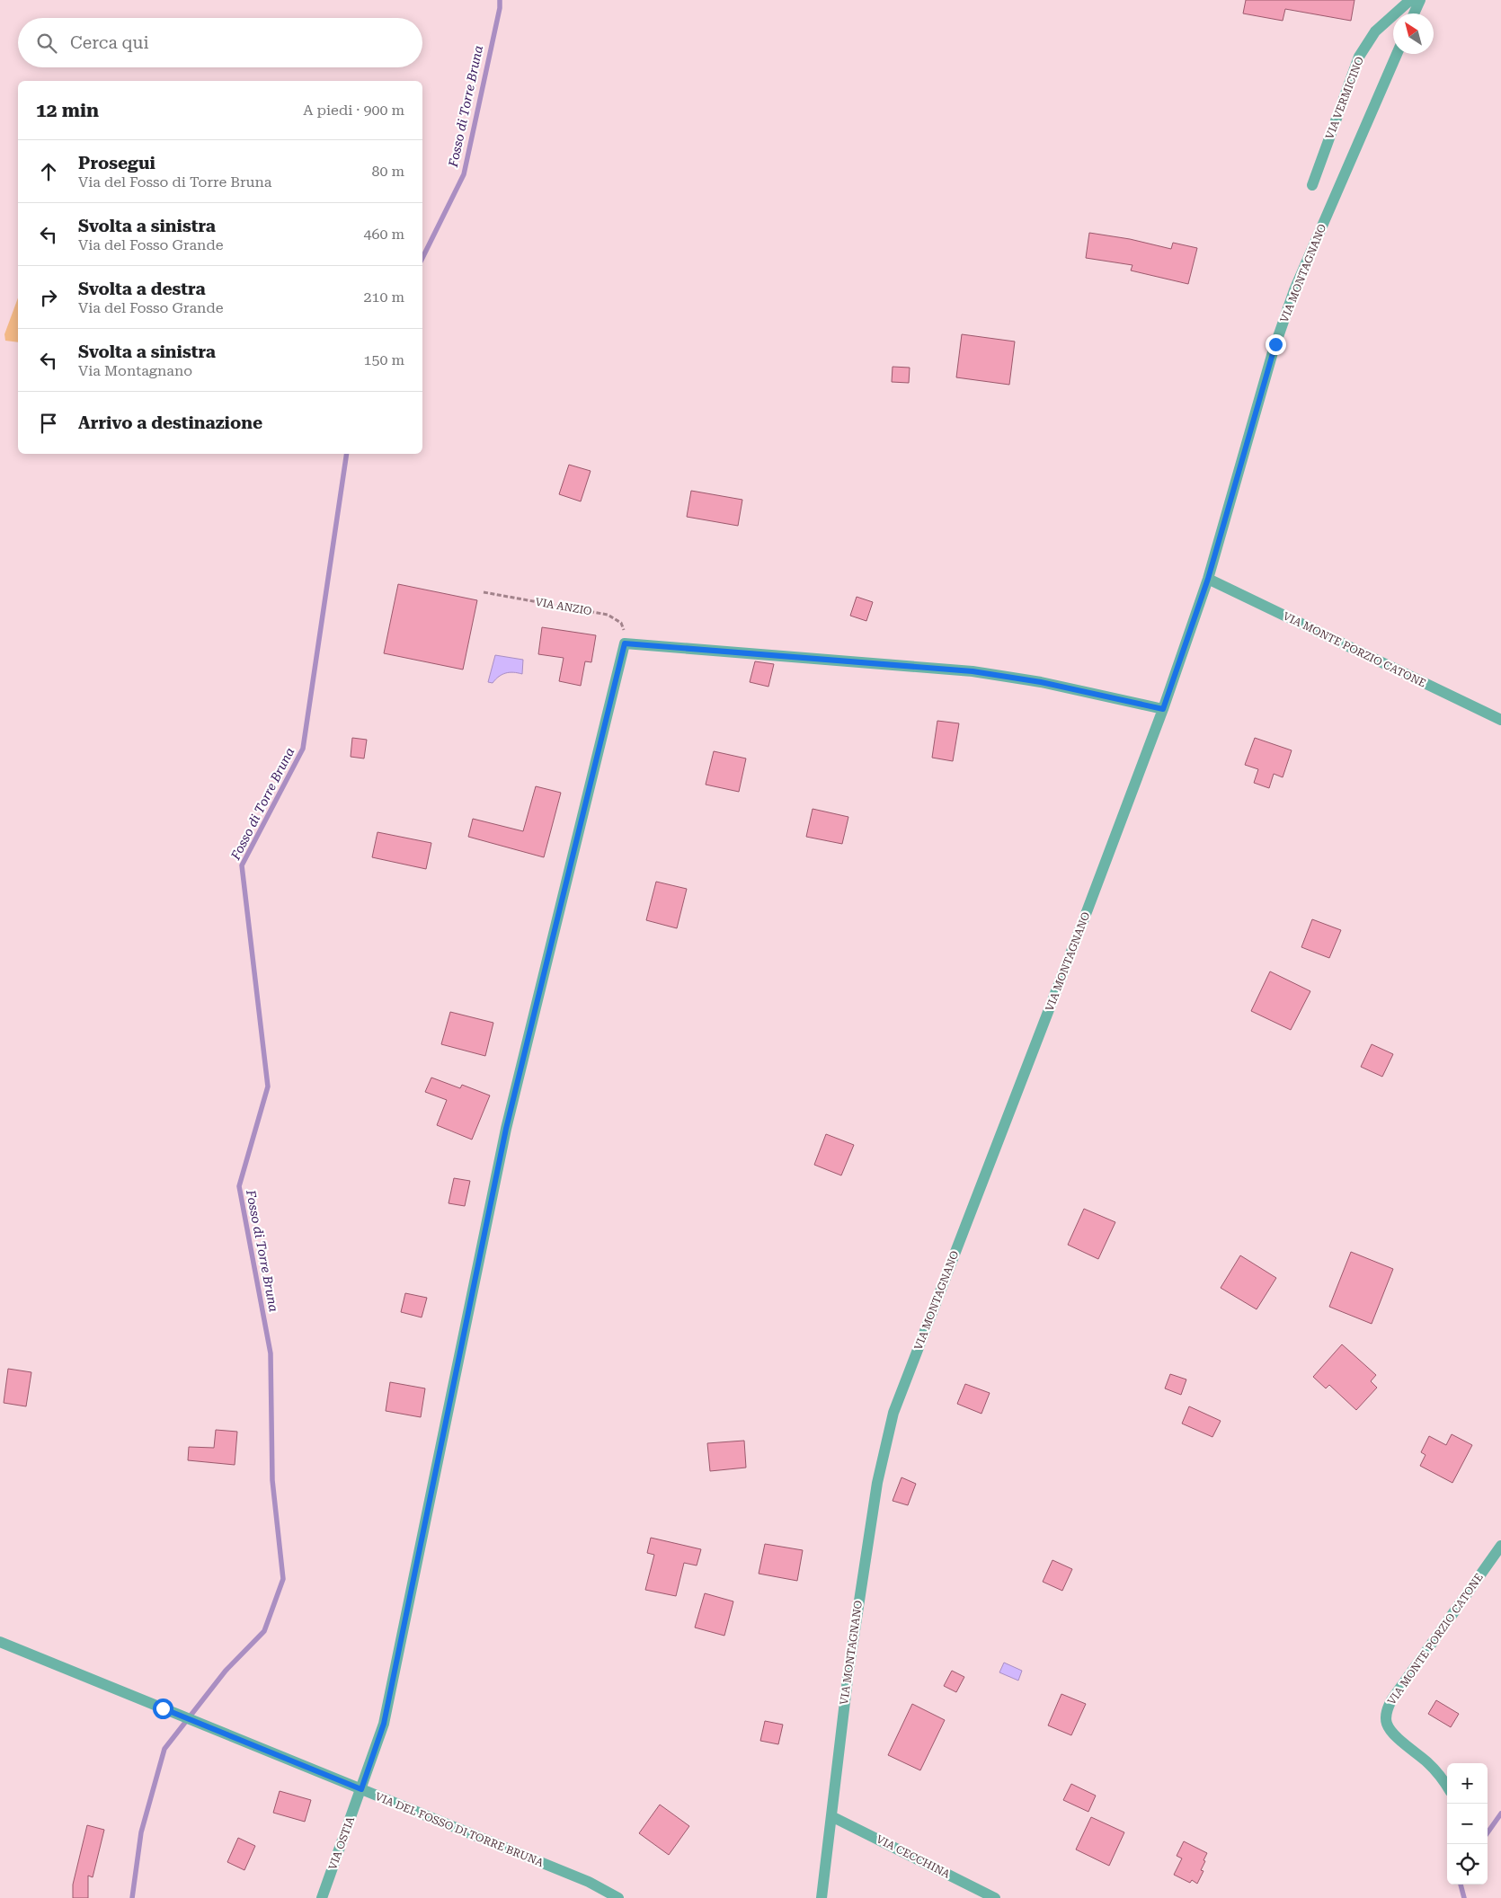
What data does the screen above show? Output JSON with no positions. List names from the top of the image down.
{
  "streets": {
    "street": [
      "VIA VERMICINO",
      "VIA MONTAGNANO",
      "VIA MONTE PORZIO CATONE",
      "VIA DEL FOSSO DI TORRE BRUNA",
      "VIA OSTIA",
      "VIA CECCHINA"
    ],
    "path": ["VIA ANZIO"]
  },
  "crossings": [
    ["VIA MONTAGNANO", "VIA MONTE PORZIO CATONE"],
    ["VIA MONTAGNANO", "VIA CECCHINA"],
    ["VIA ANZIO", "VIA OSTIA"],
    ["VIA DEL FOSSO DI TORRE BRUNA", "VIA OSTIA"]
  ],
  "water": ["Fosso di Torre Bruna"],
  "north": "top left",
  "page": {
    "search": "Cerca qui",
    "heading": ["12 min", "A piedi · 900 m"],
    "list": [
      ["Prosegui", "Via del Fosso di Torre Bruna", "80 m"],
      ["Svolta a sinistra", "Via del Fosso Grande", "460 m"],
      ["Svolta a destra", "Via del Fosso Grande", "210 m"],
      ["Svolta a sinistra", "Via Montagnano", "150 m"],
      "Arrivo a destinazione"
    ],
    "map_buttons": ["+", "−"]
  }
}
